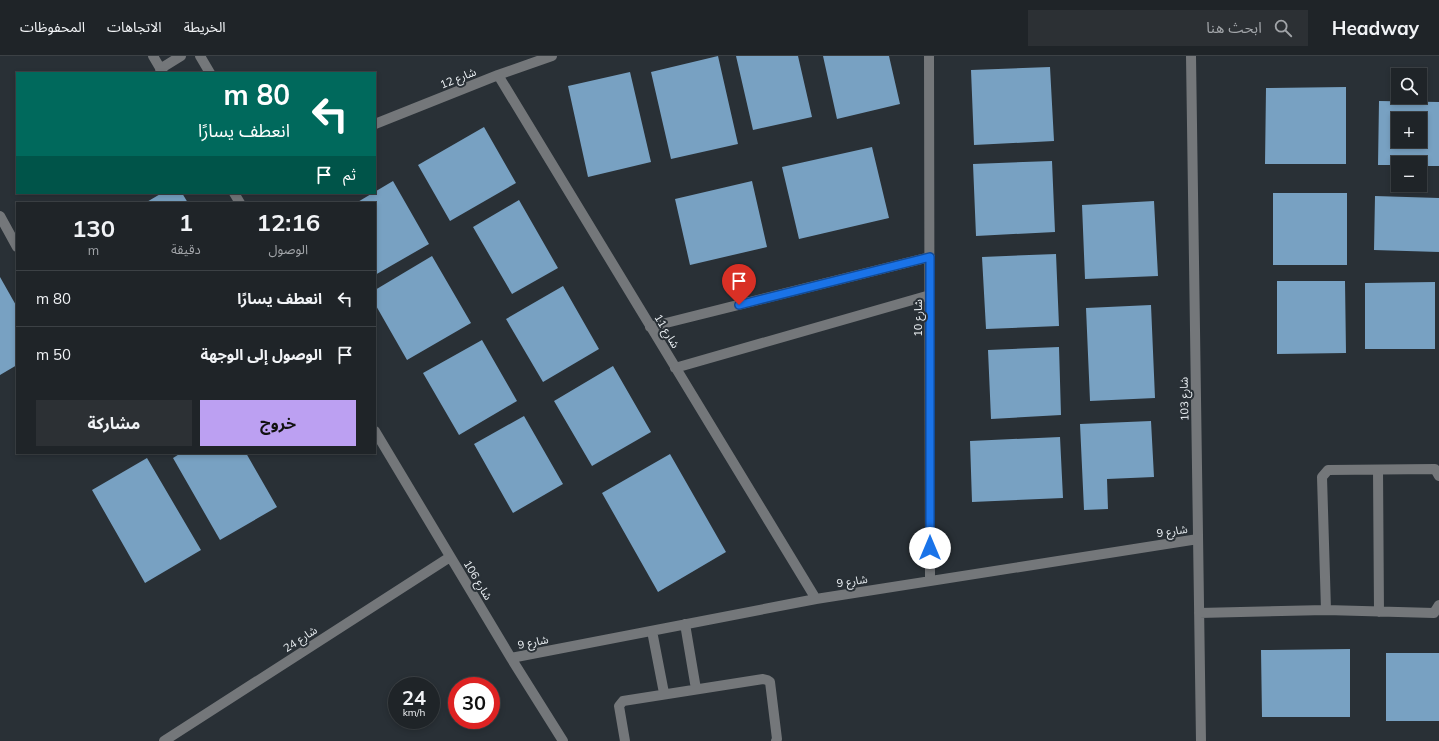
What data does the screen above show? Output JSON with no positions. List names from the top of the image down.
{
  "streets": {
    "street": [
      "شارع 12",
      "شارع 10",
      "شارع 11",
      "شارع 103",
      "شارع 9",
      "شارع 106",
      "شارع 24"
    ]
  },
  "crossings": [
    ["شارع 12", "شارع 11"],
    ["شارع 10", "شارع 9"],
    ["شارع 11", "شارع 9"],
    ["شارع 103", "شارع 9"],
    ["شارع 9", "شارع 106"],
    ["شارع 106", "شارع 24"]
  ],
  "page": {
    "header": "Headway",
    "search": "ابحث هنا",
    "nav": ["الخريطة", "الاتجاهات", "المحفوظات"],
    "map_buttons": ["+", "−"],
    "turn": ["80 m", "انعطف يسارًا"],
    "then": "ثم",
    "eta": [
      "12:16",
      "الوصول",
      "1",
      "دقيقة",
      "130",
      "m"
    ],
    "list": [
      {
        "name": "انعطف يسارًا",
        "value": "80 m"
      },
      {
        "name": "الوصول إلى الوجهة",
        "value": "50 m"
      }
    ],
    "buttons": ["خروج", "مشاركة"],
    "speed": "24 km/h",
    "limit": "30"
  }
}
